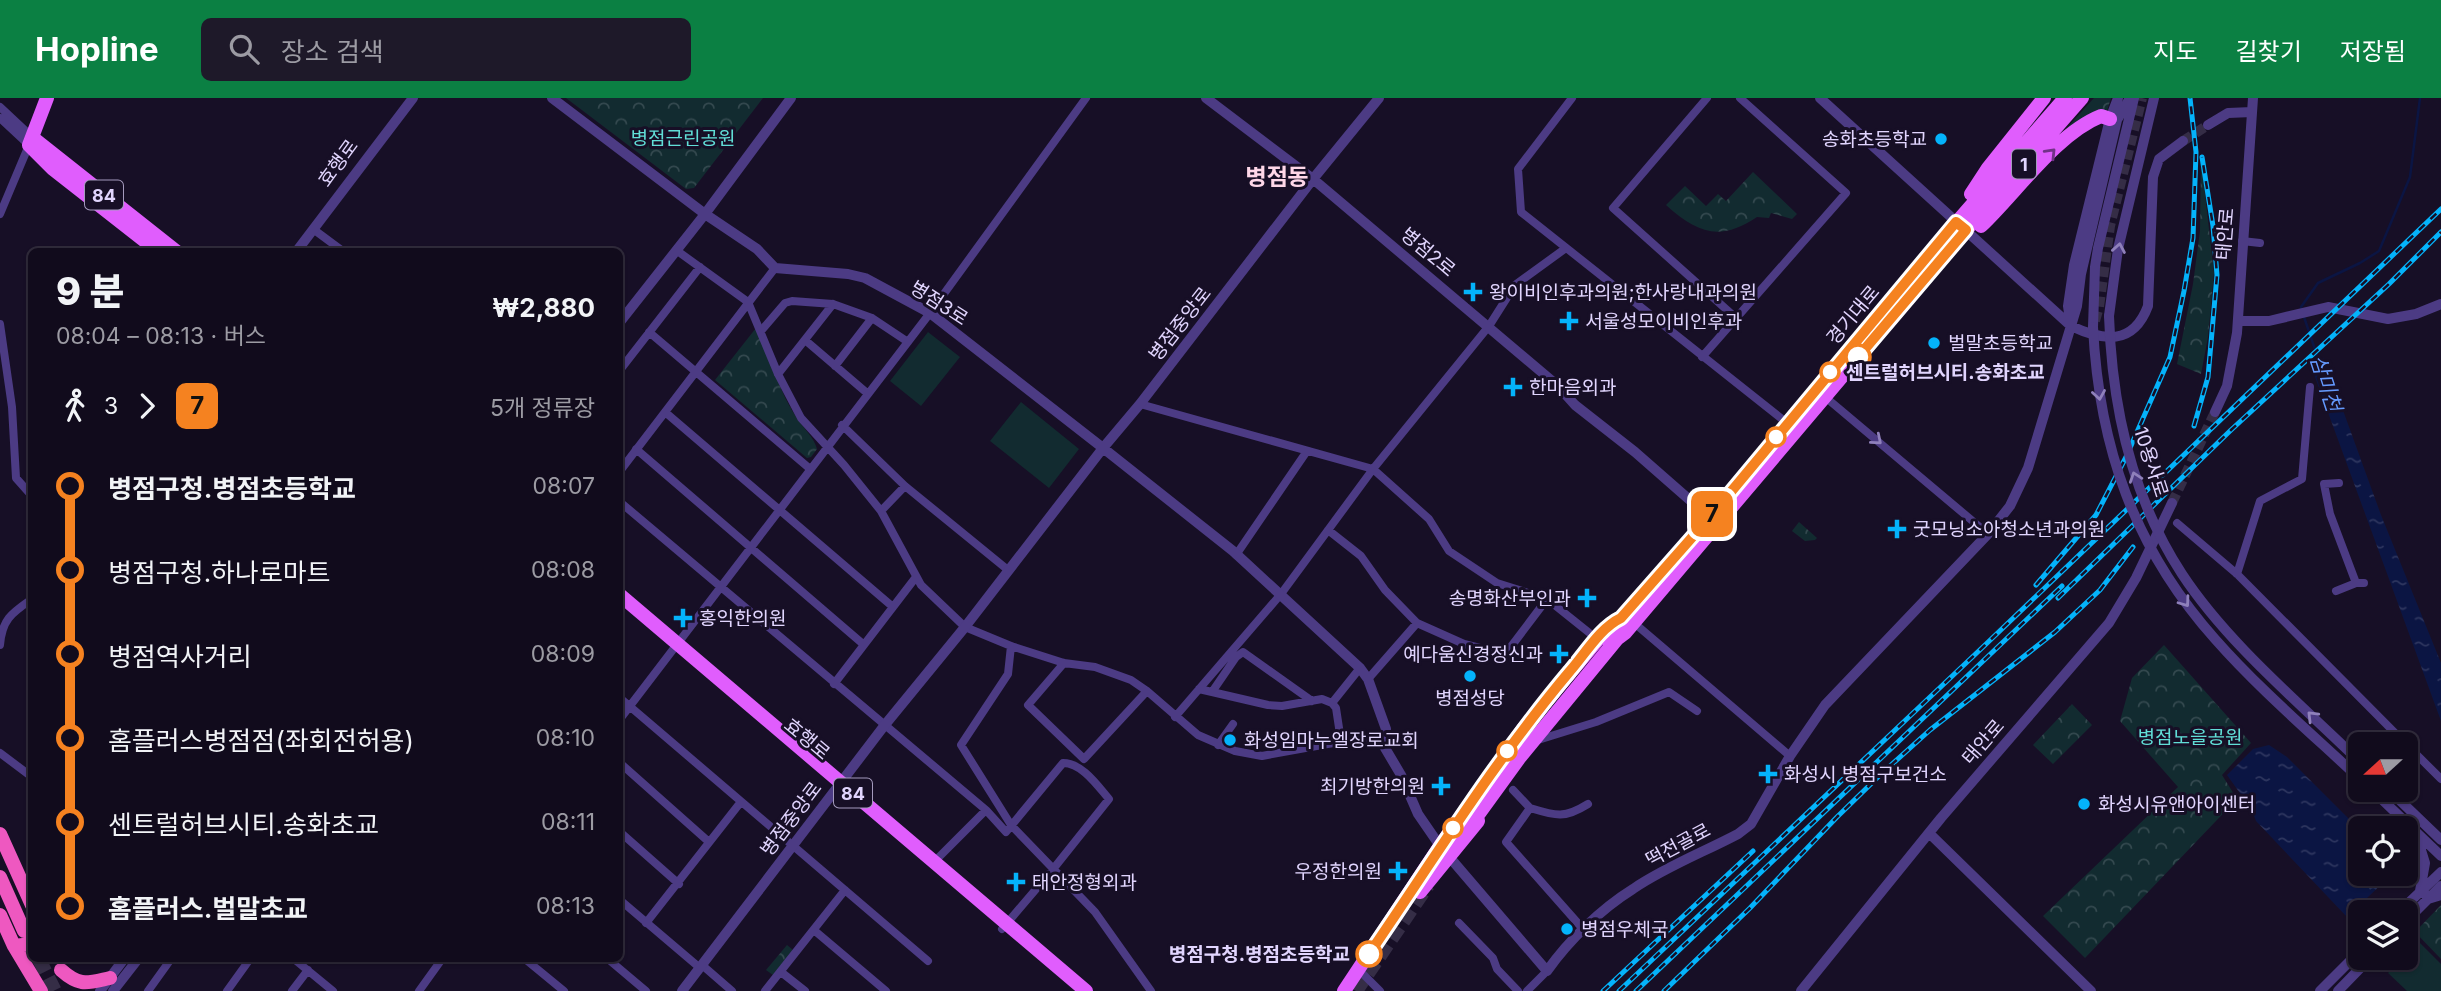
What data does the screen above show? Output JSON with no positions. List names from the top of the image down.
{
  "streets": {
    "main road": [
      "효행로",
      "1",
      "84",
      "경기대로"
    ],
    "street": [
      "태안로",
      "병점2로",
      "병점3로",
      "병점중앙로",
      "10용사로",
      "떡전골로"
    ]
  },
  "crossings": [
    ["효행로", "병점중앙로"],
    ["병점2로", "경기대로"],
    ["병점2로", "병점중앙로"],
    ["병점3로", "병점중앙로"],
    ["10용사로", "떡전골로"]
  ],
  "districts": ["병점동"],
  "water": ["삼미천"],
  "parks": ["병점근린공원", "병점노을공원"],
  "places": {
    "other": [
      "송화초등학교",
      "벌말초등학교",
      "센트럴허브시티.송화초교",
      "병점성당",
      "화성임마누엘장로교회",
      "화성시유앤아이센터",
      "병점우체국",
      "병점구청.병점초등학교"
    ],
    "health": [
      "왕이비인후과의원;한사랑내과의원",
      "서울성모이비인후과",
      "한마음외과",
      "굿모닝소아청소년과의원",
      "송명화산부인과",
      "홍익한의원",
      "예다움신경정신과",
      "화성시 병점구보건소",
      "최기방한의원",
      "우정한의원",
      "태안정형외과"
    ]
  },
  "lines": ["bus line 7"],
  "north": "left",
  "page": {
    "header": "Hopline",
    "search": "장소 검색",
    "nav": ["지도", "길찾기", "저장됨"],
    "on_map": "7",
    "heading": ["9 분", "08:04 – 08:13 · 버스", "₩2,880"],
    "legs": ["3", "7", "5개 정류장"],
    "list": [
      {
        "name": "병점구청.병점초등학교",
        "value": "08:07"
      },
      {
        "name": "병점구청.하나로마트",
        "value": "08:08"
      },
      {
        "name": "병점역사거리",
        "value": "08:09"
      },
      {
        "name": "홈플러스병점점(좌회전허용)",
        "value": "08:10"
      },
      {
        "name": "센트럴허브시티.송화초교",
        "value": "08:11"
      },
      {
        "name": "홈플러스.벌말초교",
        "value": "08:13"
      }
    ]
  }
}
